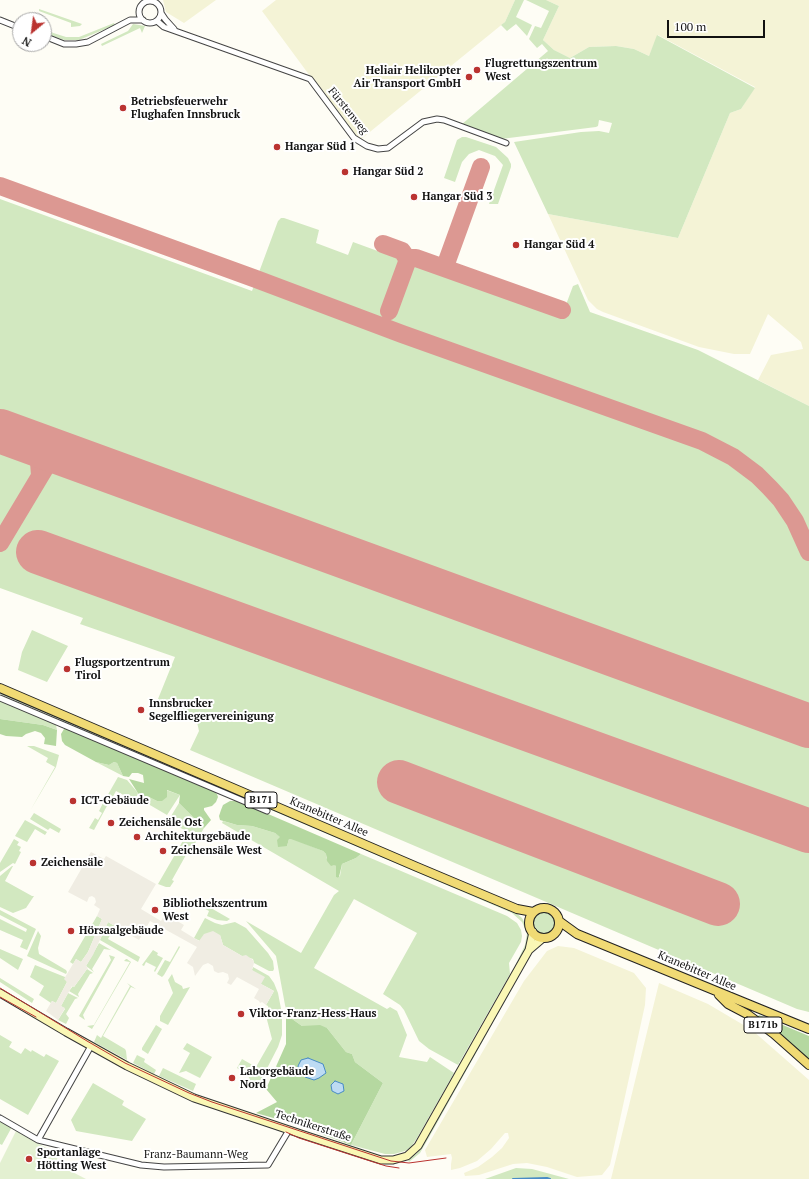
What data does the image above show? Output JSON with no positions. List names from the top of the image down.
{
  "streets": {
    "main road": ["B171", "Kranebitter Allee", "B171b"],
    "street": ["Fürstenweg", "Technikerstraße", "Franz-Baumann-Weg"]
  },
  "crossings": [
    ["B171", "Kranebitter Allee"],
    ["B171", "Technikerstraße"],
    ["Kranebitter Allee", "B171b"],
    ["Kranebitter Allee", "Technikerstraße"],
    ["Technikerstraße", "Franz-Baumann-Weg"]
  ],
  "places": [
    "Flugrettungszentrum West",
    "Heliair Helikopter Air Transport GmbH",
    "Betriebsfeuerwehr Flughafen Innsbruck",
    "Hangar Süd 1",
    "Hangar Süd 2",
    "Hangar Süd 3",
    "Hangar Süd 4",
    "Flugsportzentrum Tirol",
    "Innsbrucker Segelfliegervereinigung",
    "ICT-Gebäude",
    "Zeichensäle Ost",
    "Architekturgebäude",
    "Zeichensäle West",
    "Zeichensäle",
    "Bibliothekszentrum West",
    "Hörsaalgebäude",
    "Viktor-Franz-Hess-Haus",
    "Laborgebäude Nord",
    "Sportanlage Hötting West"
  ],
  "scale_bar": "100 m",
  "north": "bottom left"
}
